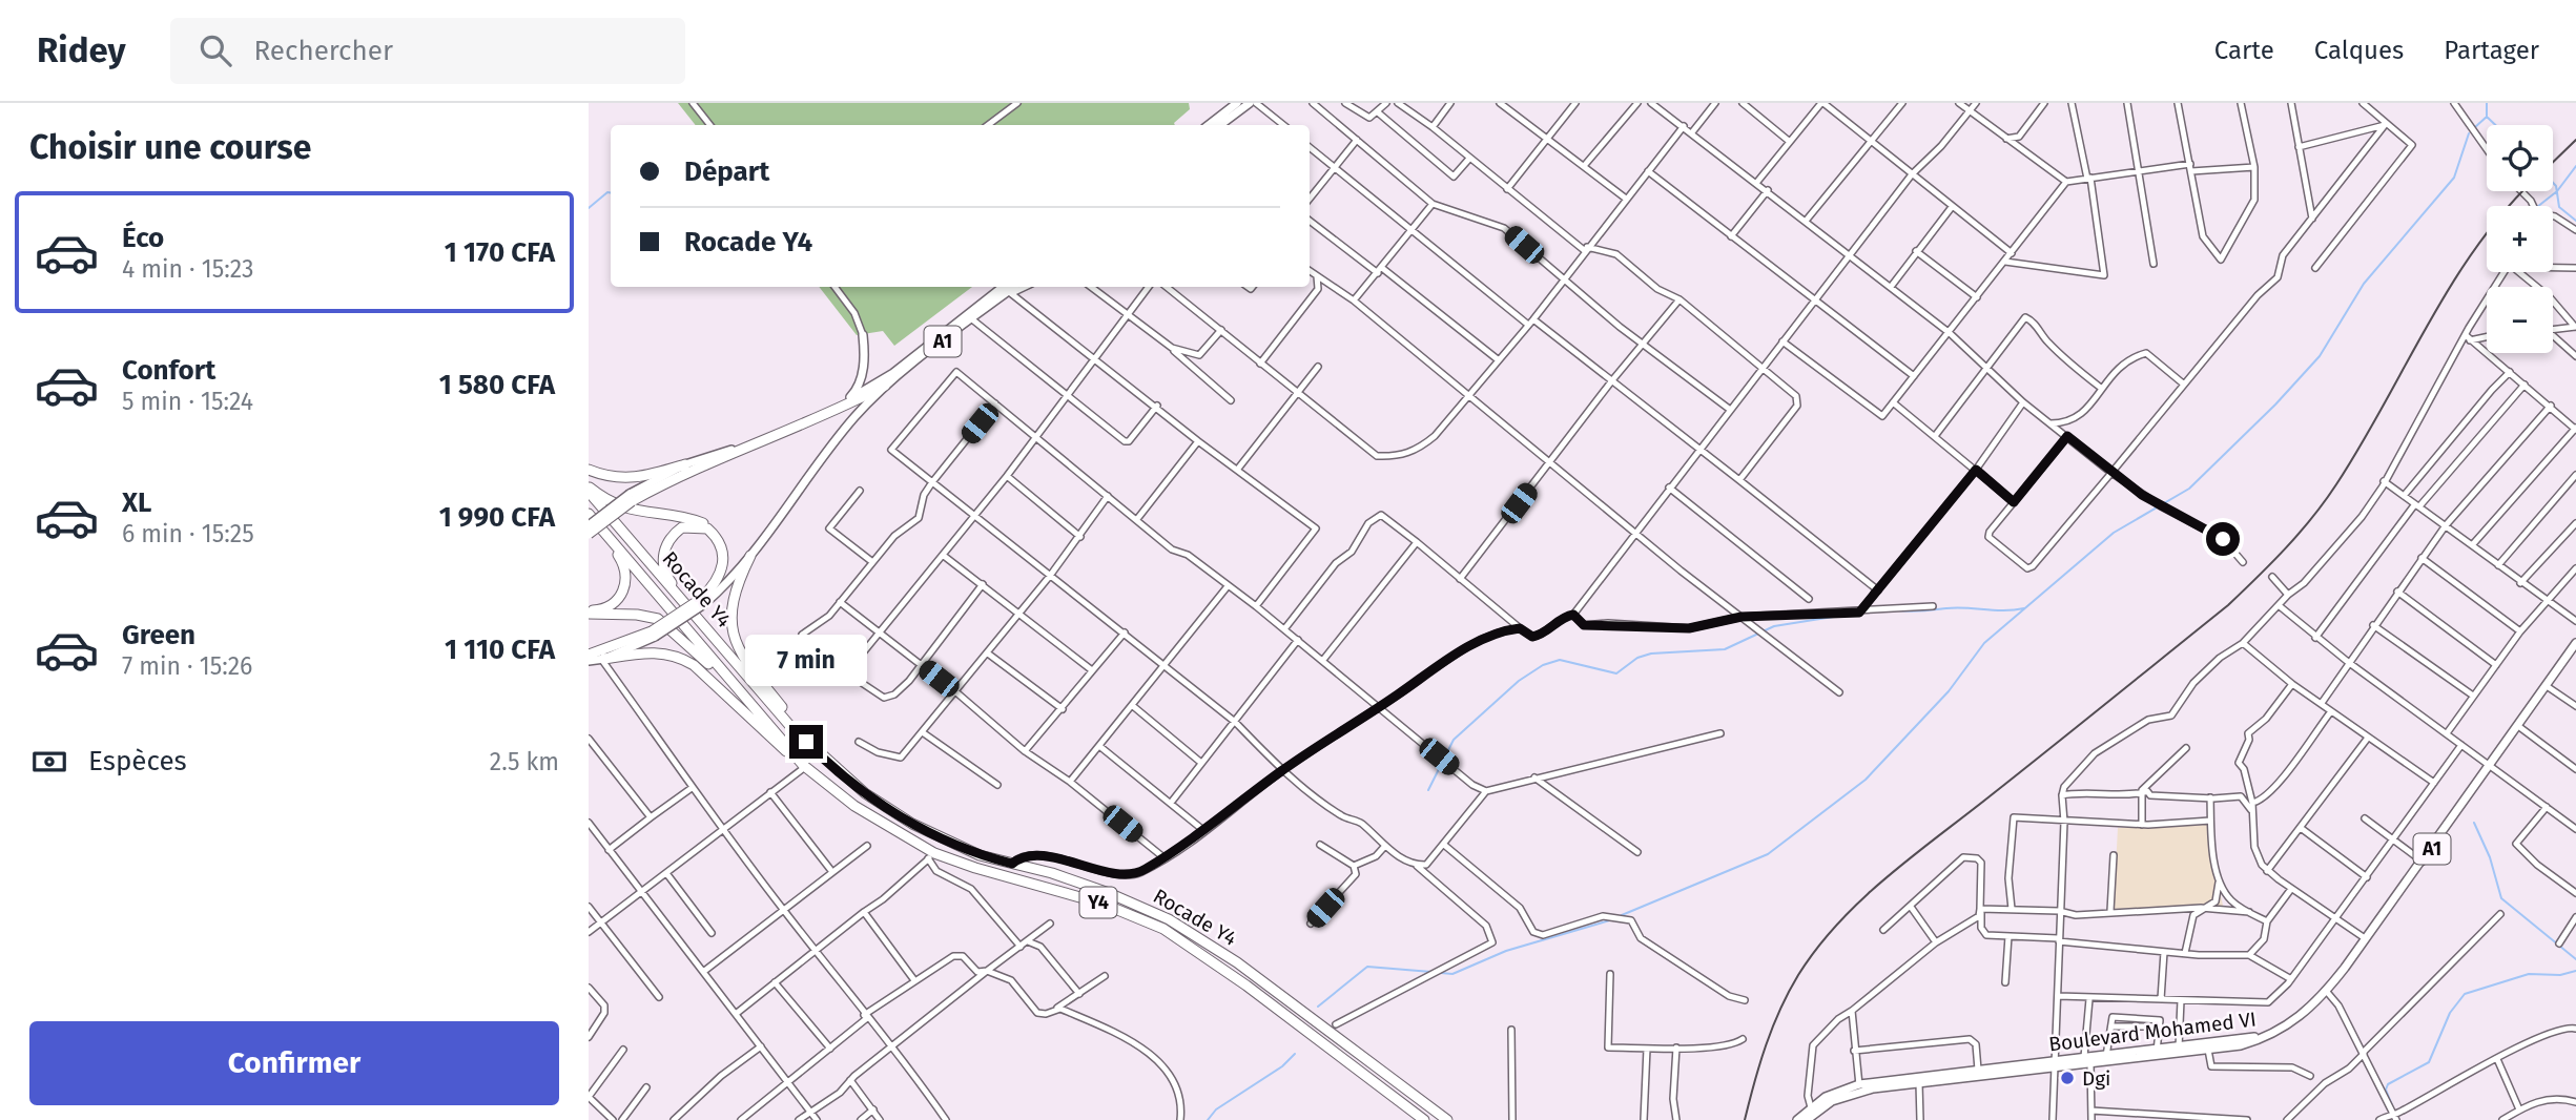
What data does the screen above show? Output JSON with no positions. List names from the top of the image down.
{
  "streets": {
    "highway": ["Rocade Y4", "Y4"],
    "main road": ["A1", "Boulevard Mohamed VI"]
  },
  "crossings": [
    ["A1", "Boulevard Mohamed VI"]
  ],
  "places": ["Dgi"],
  "page": {
    "header": "Ridey",
    "search": "Rechercher",
    "nav": ["Carte", "Calques", "Partager"],
    "heading": "Choisir une course",
    "map_buttons": ["+", "−"],
    "banner": ["Départ", "Rocade Y4"],
    "list": [
      {
        "name": "Éco",
        "note": "4 min · 15:23",
        "value": "1 170 CFA"
      },
      {
        "name": "Confort",
        "note": "5 min · 15:24",
        "value": "1 580 CFA"
      },
      {
        "name": "XL",
        "note": "6 min · 15:25",
        "value": "1 990 CFA"
      },
      {
        "name": "Green",
        "note": "7 min · 15:26",
        "value": "1 110 CFA"
      }
    ],
    "bubble": "7 min",
    "pay": ["Espèces", "2.5 km"],
    "buttons": "Confirmer"
  }
}
